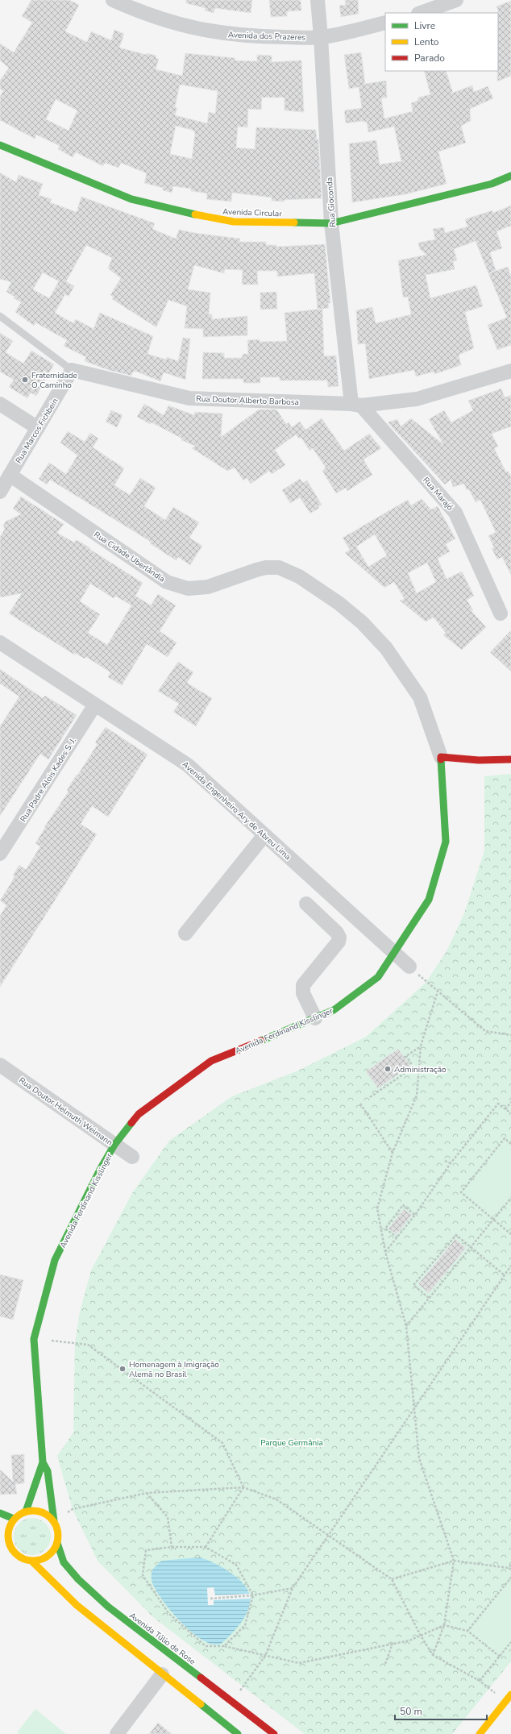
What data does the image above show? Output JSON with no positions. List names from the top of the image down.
{
  "streets": {
    "street": [
      "Avenida dos Prazeres",
      "Rua Gioconda",
      "Avenida Circular",
      "Rua Doutor Alberto Barbosa",
      "Rua Marcos Fichbein",
      "Rua Marajó",
      "Rua Cidade Uberlândia",
      "Rua Padre Alois Kades S. J.",
      "Avenida Engenheiro Ary de Abreu Lima",
      "Avenida Ferdinand Kisslinger",
      "Rua Doutor Helmuth Weimann",
      "Avenida Túlio de Rose"
    ]
  },
  "crossings": [
    ["Avenida dos Prazeres", "Rua Gioconda"],
    ["Rua Gioconda", "Avenida Circular"],
    ["Rua Gioconda", "Rua Doutor Alberto Barbosa"],
    ["Rua Gioconda", "Rua Marajó"],
    ["Rua Doutor Alberto Barbosa", "Rua Marcos Fichbein"],
    ["Rua Doutor Alberto Barbosa", "Rua Marajó"],
    ["Rua Marcos Fichbein", "Rua Cidade Uberlândia"],
    ["Rua Cidade Uberlândia", "Avenida Ferdinand Kisslinger"],
    ["Rua Padre Alois Kades S. J.", "Avenida Engenheiro Ary de Abreu Lima"],
    ["Avenida Engenheiro Ary de Abreu Lima", "Avenida Ferdinand Kisslinger"],
    ["Avenida Ferdinand Kisslinger", "Rua Doutor Helmuth Weimann"],
    ["Avenida Ferdinand Kisslinger", "Avenida Túlio de Rose"]
  ],
  "parks": ["Parque Germânia"],
  "places": ["Fraternidade O Caminho", "Administração", "Homenagem à Imigração Alemã no Brasil"],
  "legend": ["Livre", "Lento", "Parado"],
  "scale_bar": "50 m"
}
